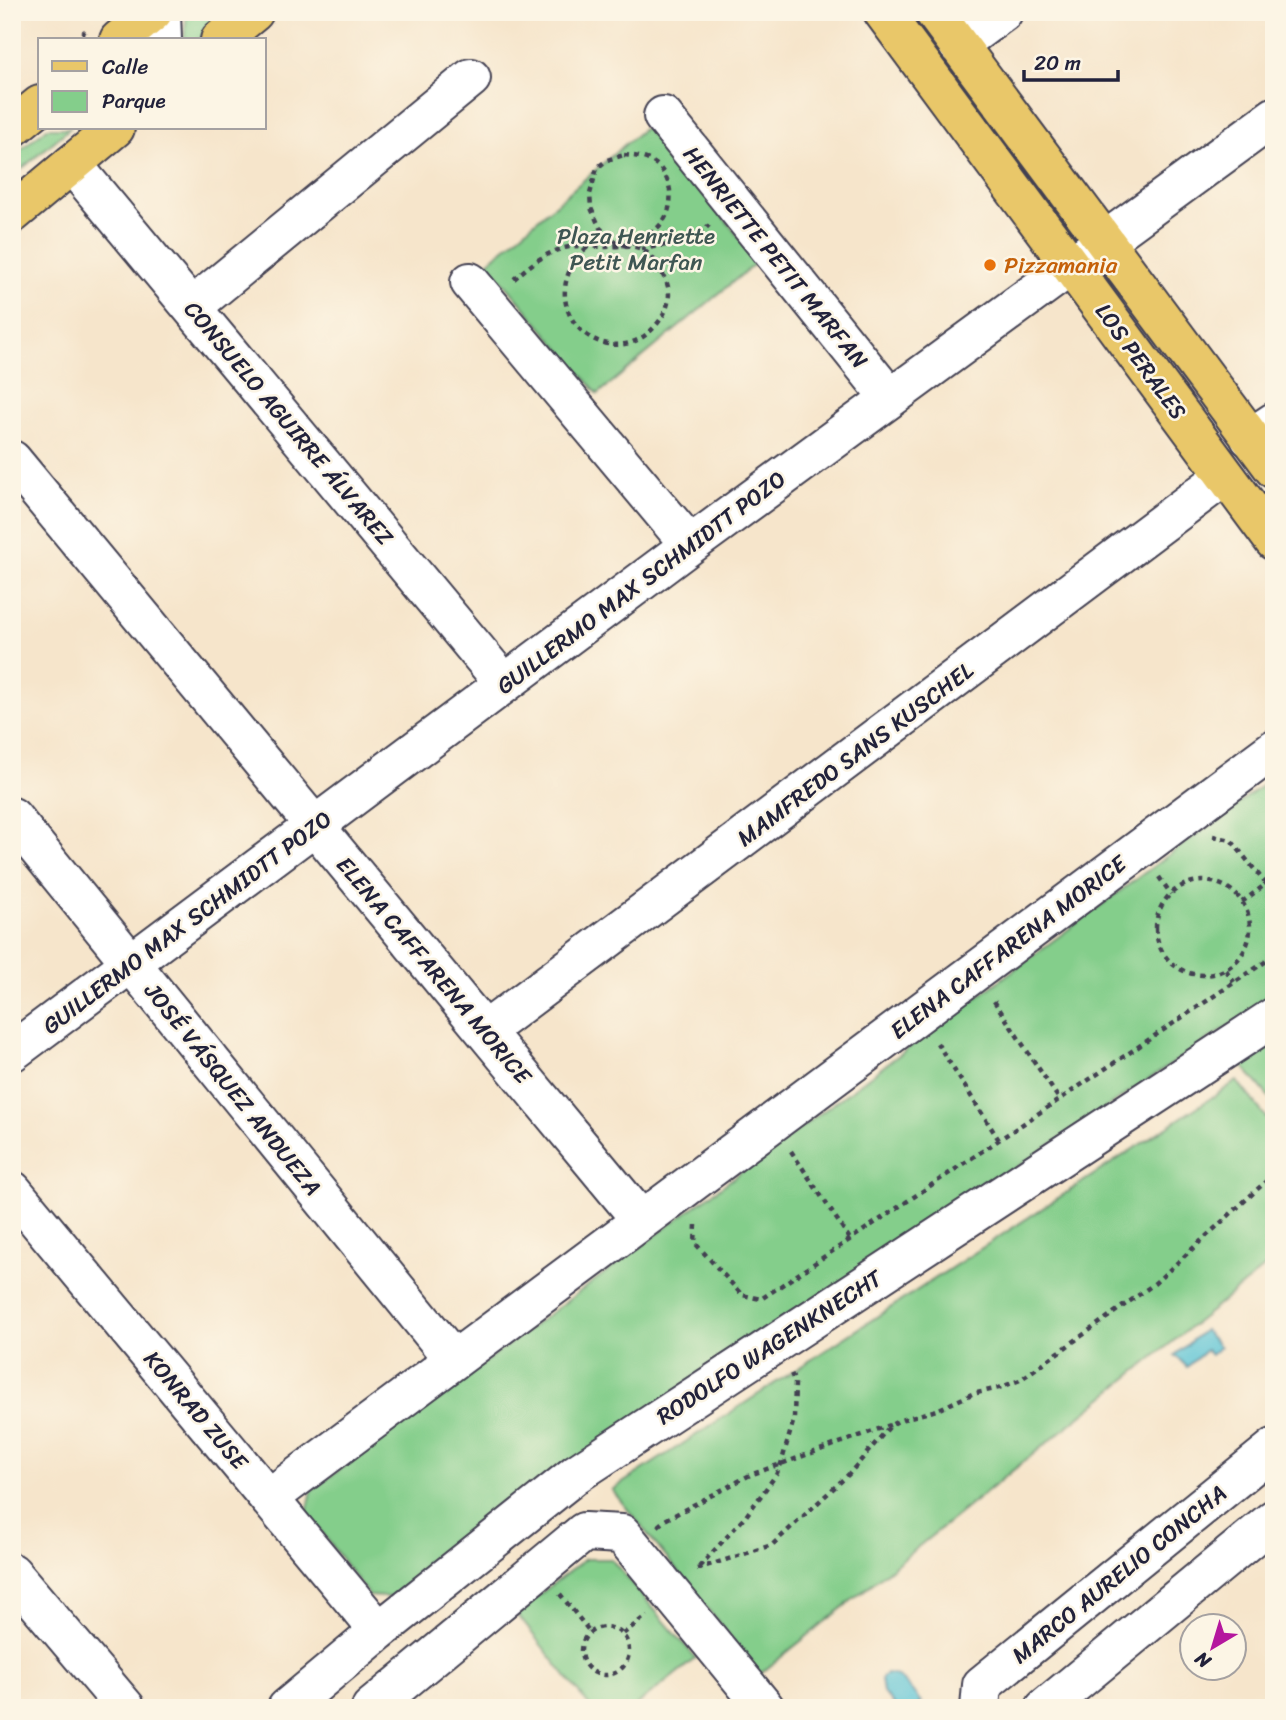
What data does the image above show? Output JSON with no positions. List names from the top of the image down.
{
  "streets": {
    "main road": ["LOS PERALES"],
    "street": [
      "HENRIETTE PETIT MARFAN",
      "CONSUELO AGUIRRE ÁLVAREZ",
      "GUILLERMO MAX SCHMIDTT POZO",
      "MAMFREDO SANS KUSCHEL",
      "ELENA CAFFARENA MORICE",
      "JOSÉ VÁSQUEZ ANDUEZA",
      "RODOLFO WAGENKNECHT",
      "KONRAD ZUSE",
      "MARCO AURELIO CONCHA"
    ]
  },
  "crossings": [
    ["HENRIETTE PETIT MARFAN", "GUILLERMO MAX SCHMIDTT POZO"],
    ["LOS PERALES", "GUILLERMO MAX SCHMIDTT POZO"],
    ["LOS PERALES", "MAMFREDO SANS KUSCHEL"],
    ["CONSUELO AGUIRRE ÁLVAREZ", "GUILLERMO MAX SCHMIDTT POZO"],
    ["GUILLERMO MAX SCHMIDTT POZO", "ELENA CAFFARENA MORICE"],
    ["GUILLERMO MAX SCHMIDTT POZO", "JOSÉ VÁSQUEZ ANDUEZA"],
    ["MAMFREDO SANS KUSCHEL", "ELENA CAFFARENA MORICE"],
    ["ELENA CAFFARENA MORICE", "JOSÉ VÁSQUEZ ANDUEZA"],
    ["ELENA CAFFARENA MORICE", "KONRAD ZUSE"],
    ["RODOLFO WAGENKNECHT", "KONRAD ZUSE"]
  ],
  "parks": ["Plaza Henriette Petit Marfan"],
  "places": ["Pizzamania"],
  "legend": ["Calle", "Parque"],
  "scale_bar": "20 m",
  "north": "bottom left"
}
